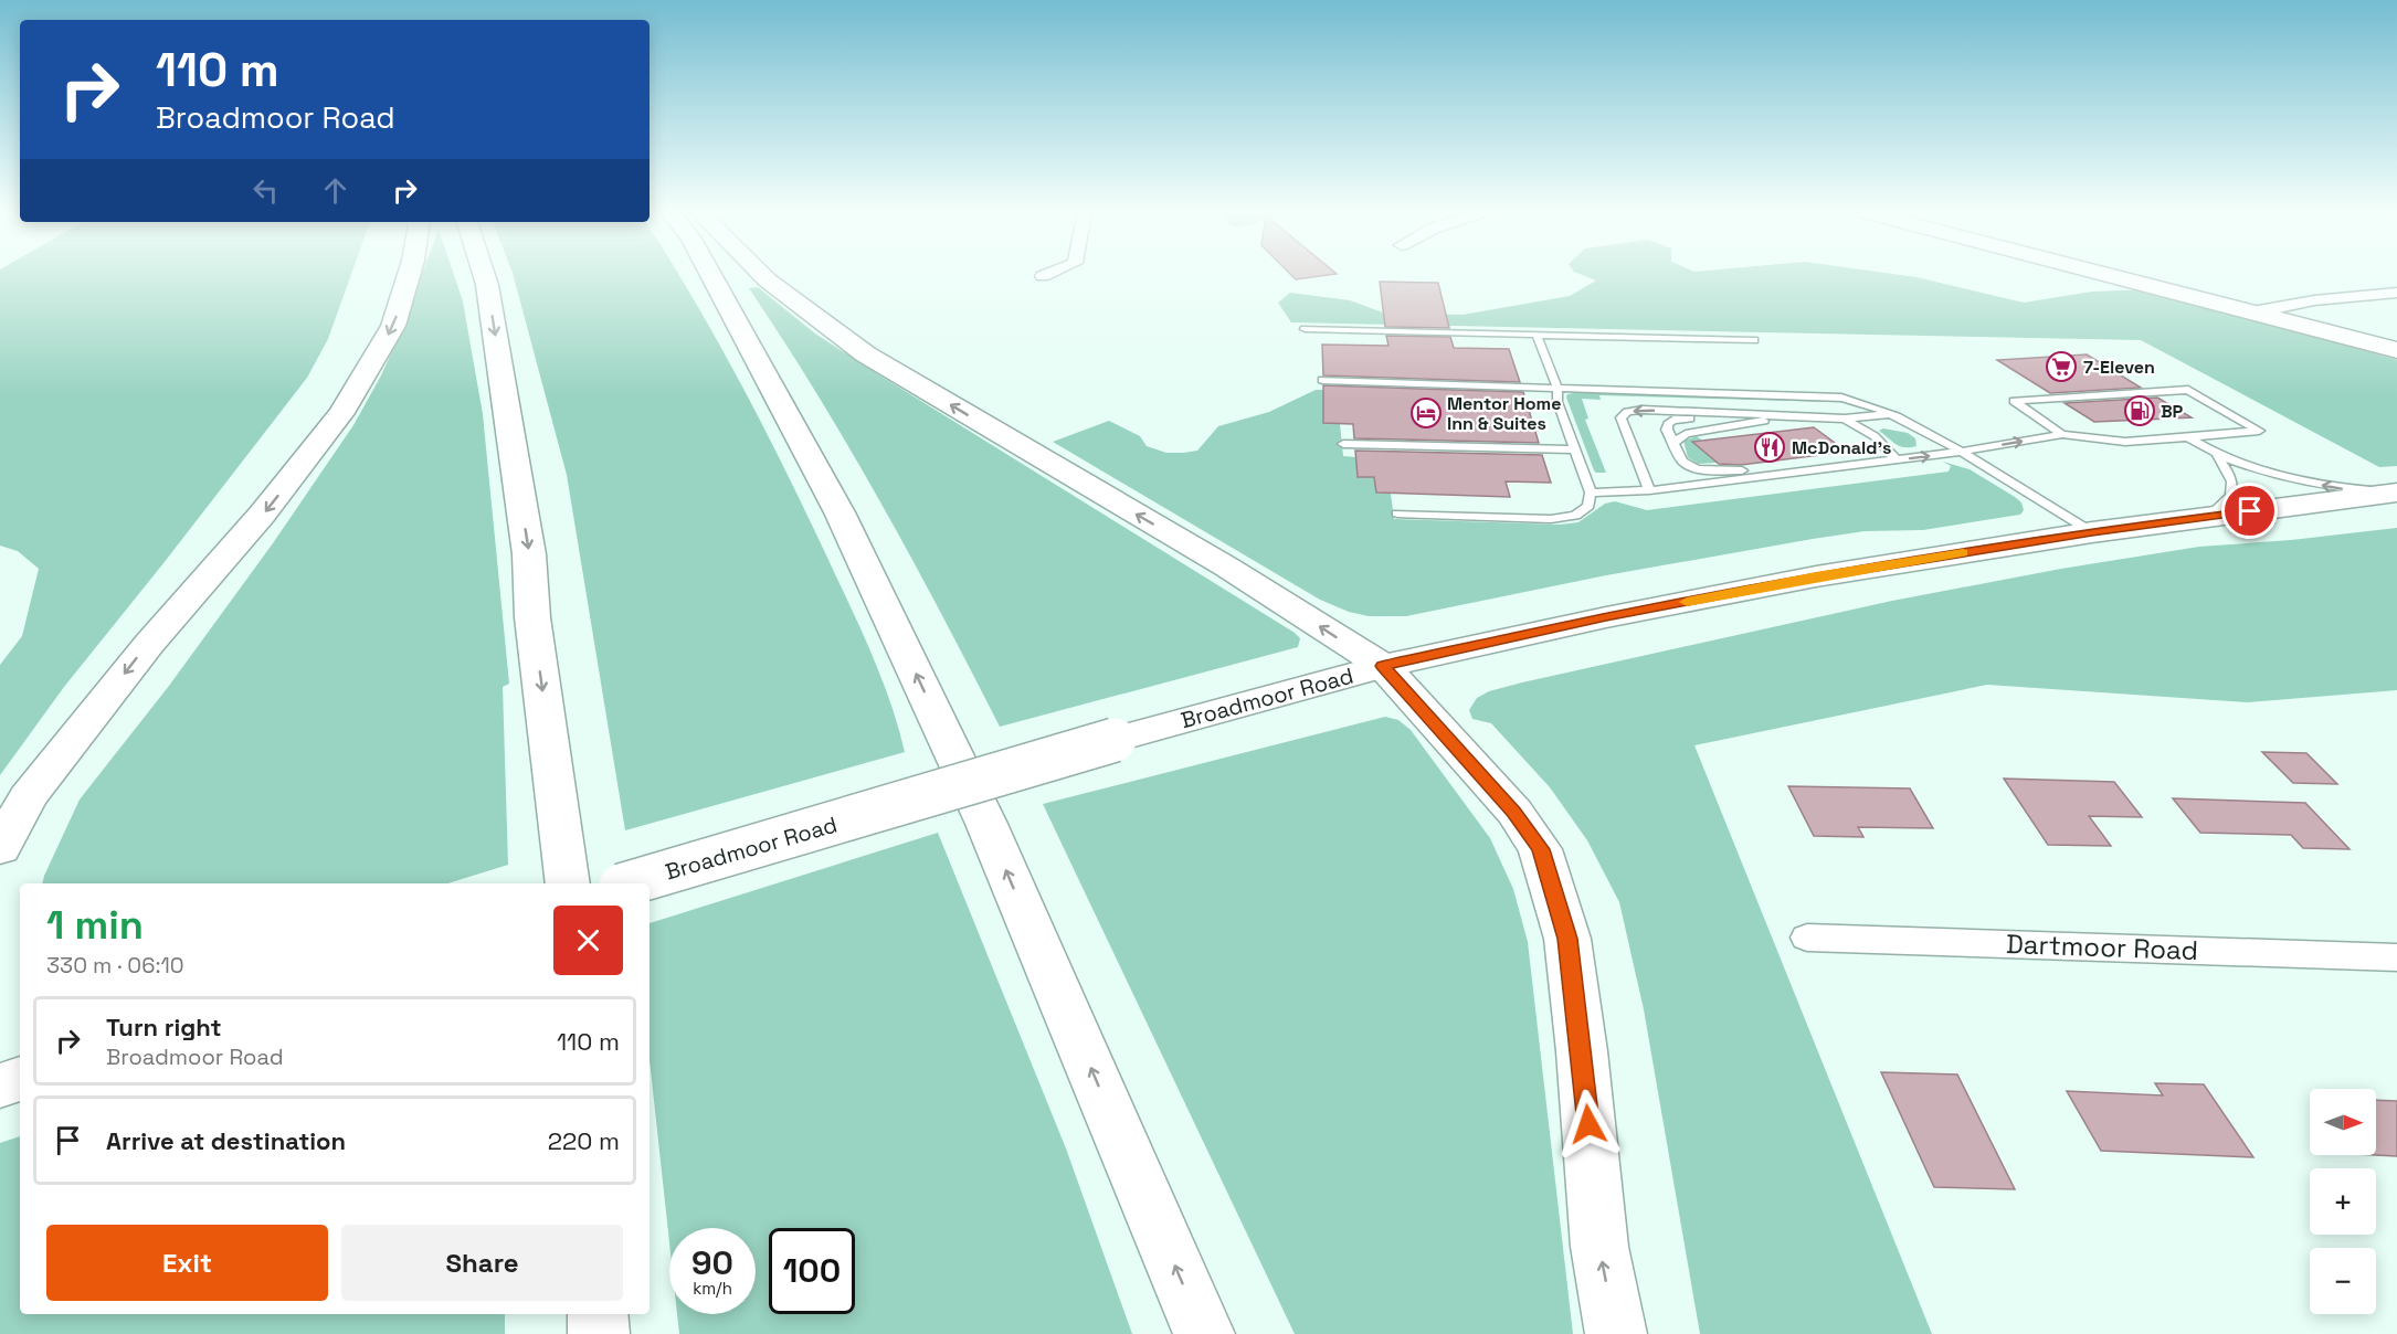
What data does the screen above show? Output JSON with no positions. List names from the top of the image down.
{
  "streets": {
    "main road": ["Broadmoor Road"],
    "street": ["Dartmoor Road"]
  },
  "places": {
    "supermarket": ["7-Eleven"],
    "fuel station": ["BP"],
    "hotel": ["Mentor Home Inn & Suites"],
    "restaurant": ["McDonald's"]
  },
  "north": "right",
  "page": {
    "turn": ["110 m", "Broadmoor Road"],
    "heading": ["1 min", "330 m · 06:10"],
    "list": [
      {
        "name": "Turn right",
        "note": "Broadmoor Road",
        "value": "110 m"
      },
      {
        "name": "Arrive at destination",
        "value": "220 m"
      }
    ],
    "map_buttons": ["+", "−"],
    "buttons": ["Exit", "Share"],
    "speed": "90 km/h",
    "limit": "100"
  }
}
